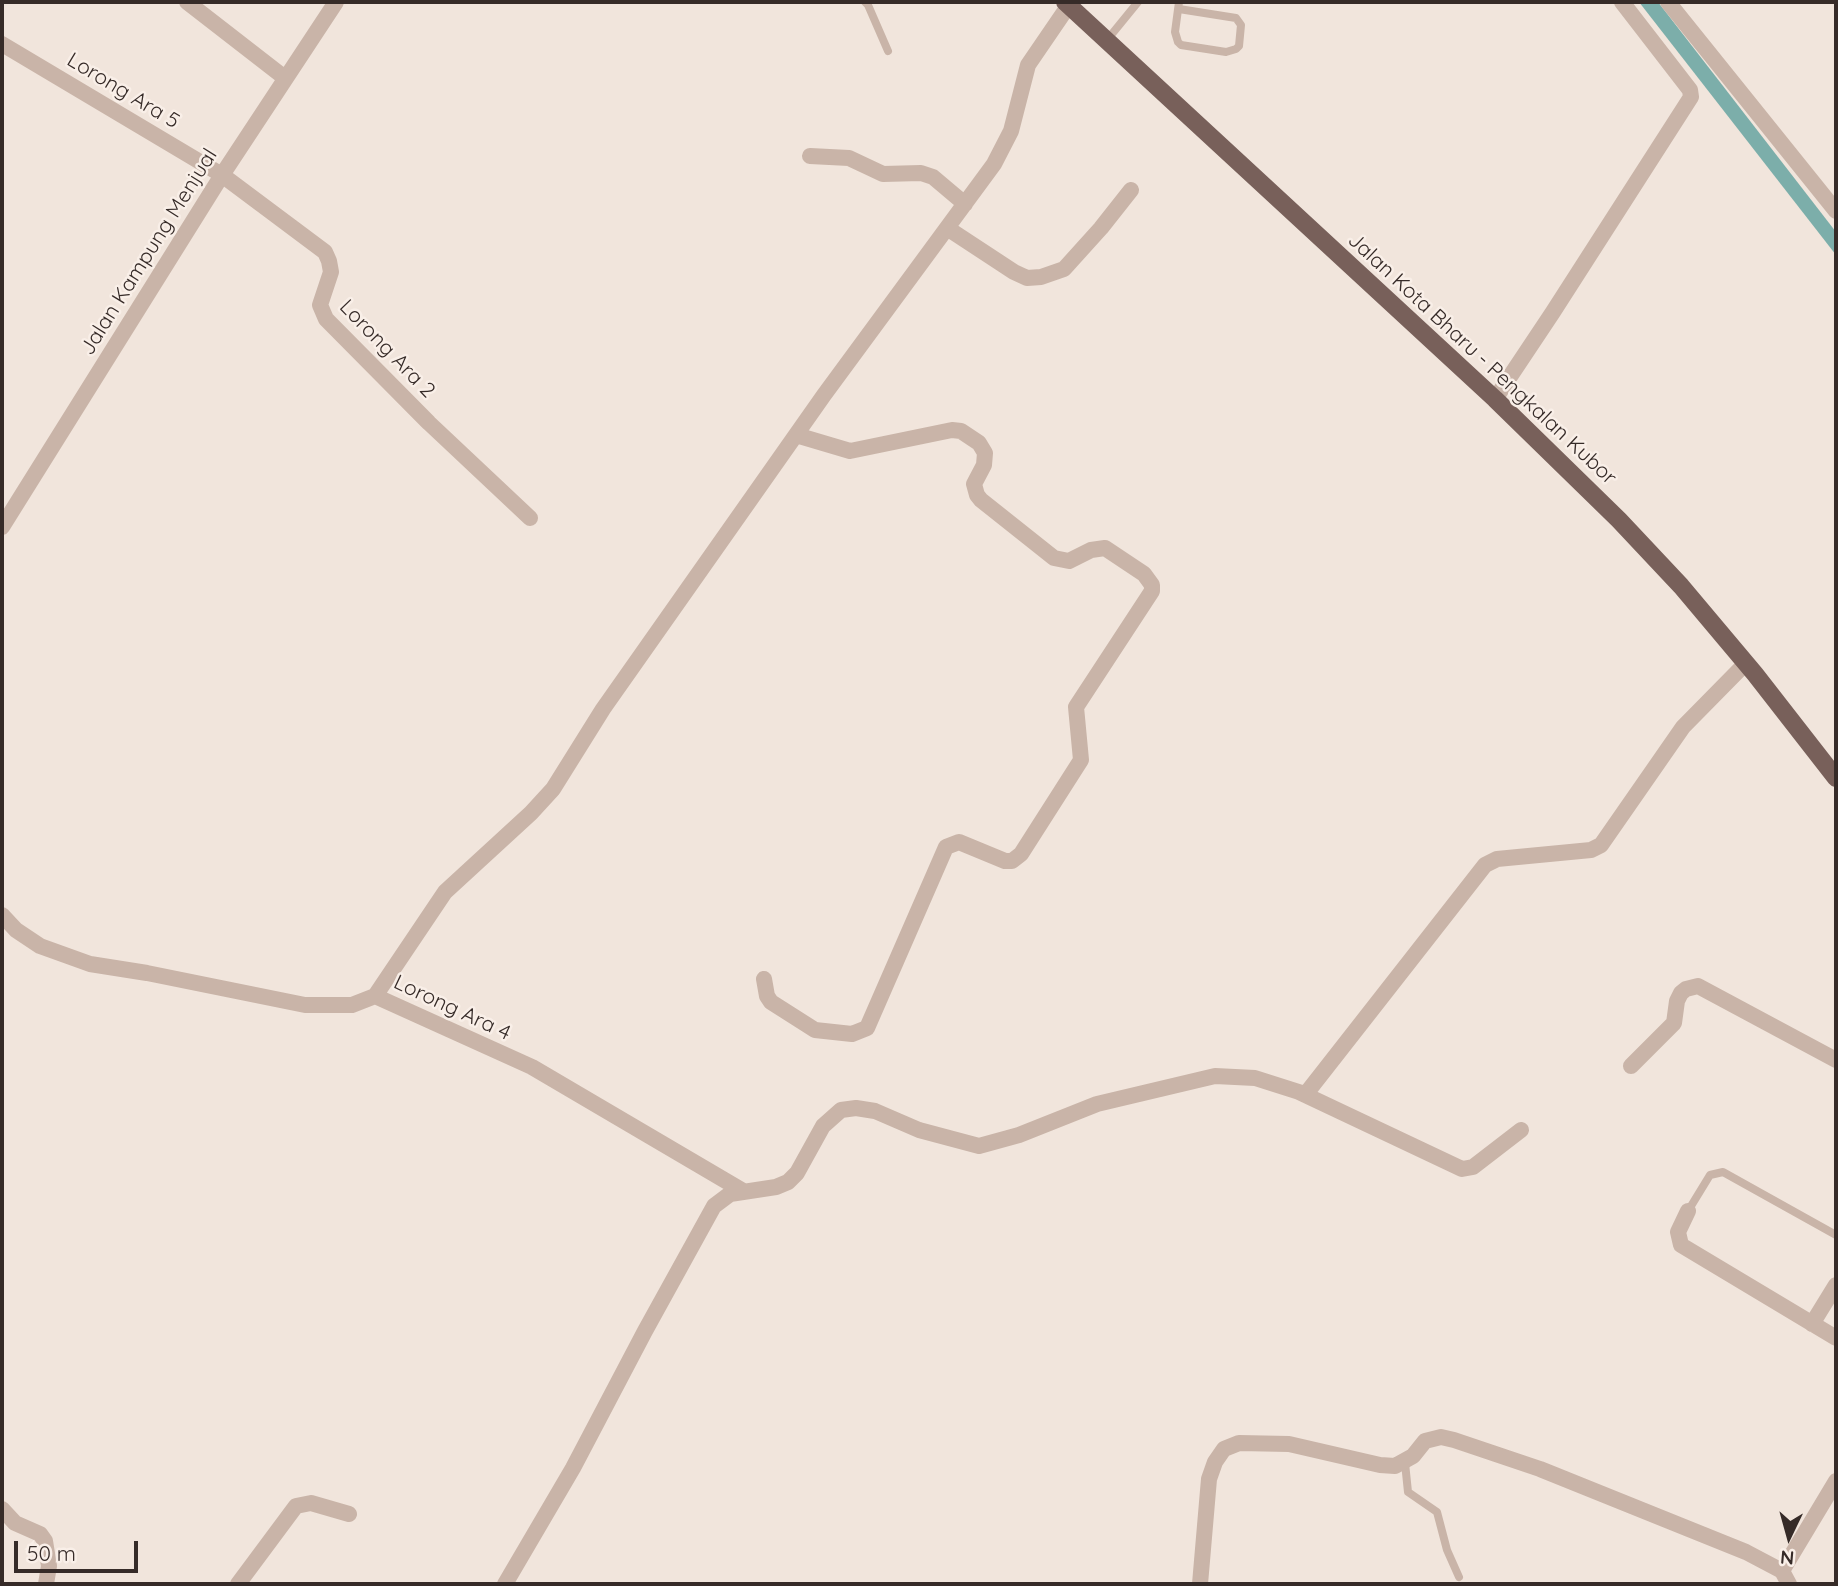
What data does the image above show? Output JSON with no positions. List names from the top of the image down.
{
  "streets": {
    "main road": ["Jalan Kota Bharu - Pengkalan Kubor"],
    "street": [
      "Lorong Ara 5",
      "Jalan Kampung Menjual",
      "Lorong Ara 2",
      "Lorong Ara 4"
    ]
  },
  "crossings": [
    ["Lorong Ara 5", "Jalan Kampung Menjual"],
    ["Lorong Ara 5", "Lorong Ara 2"],
    ["Jalan Kampung Menjual", "Lorong Ara 2"]
  ],
  "scale_bar": "50 m",
  "north": "bottom"
}
